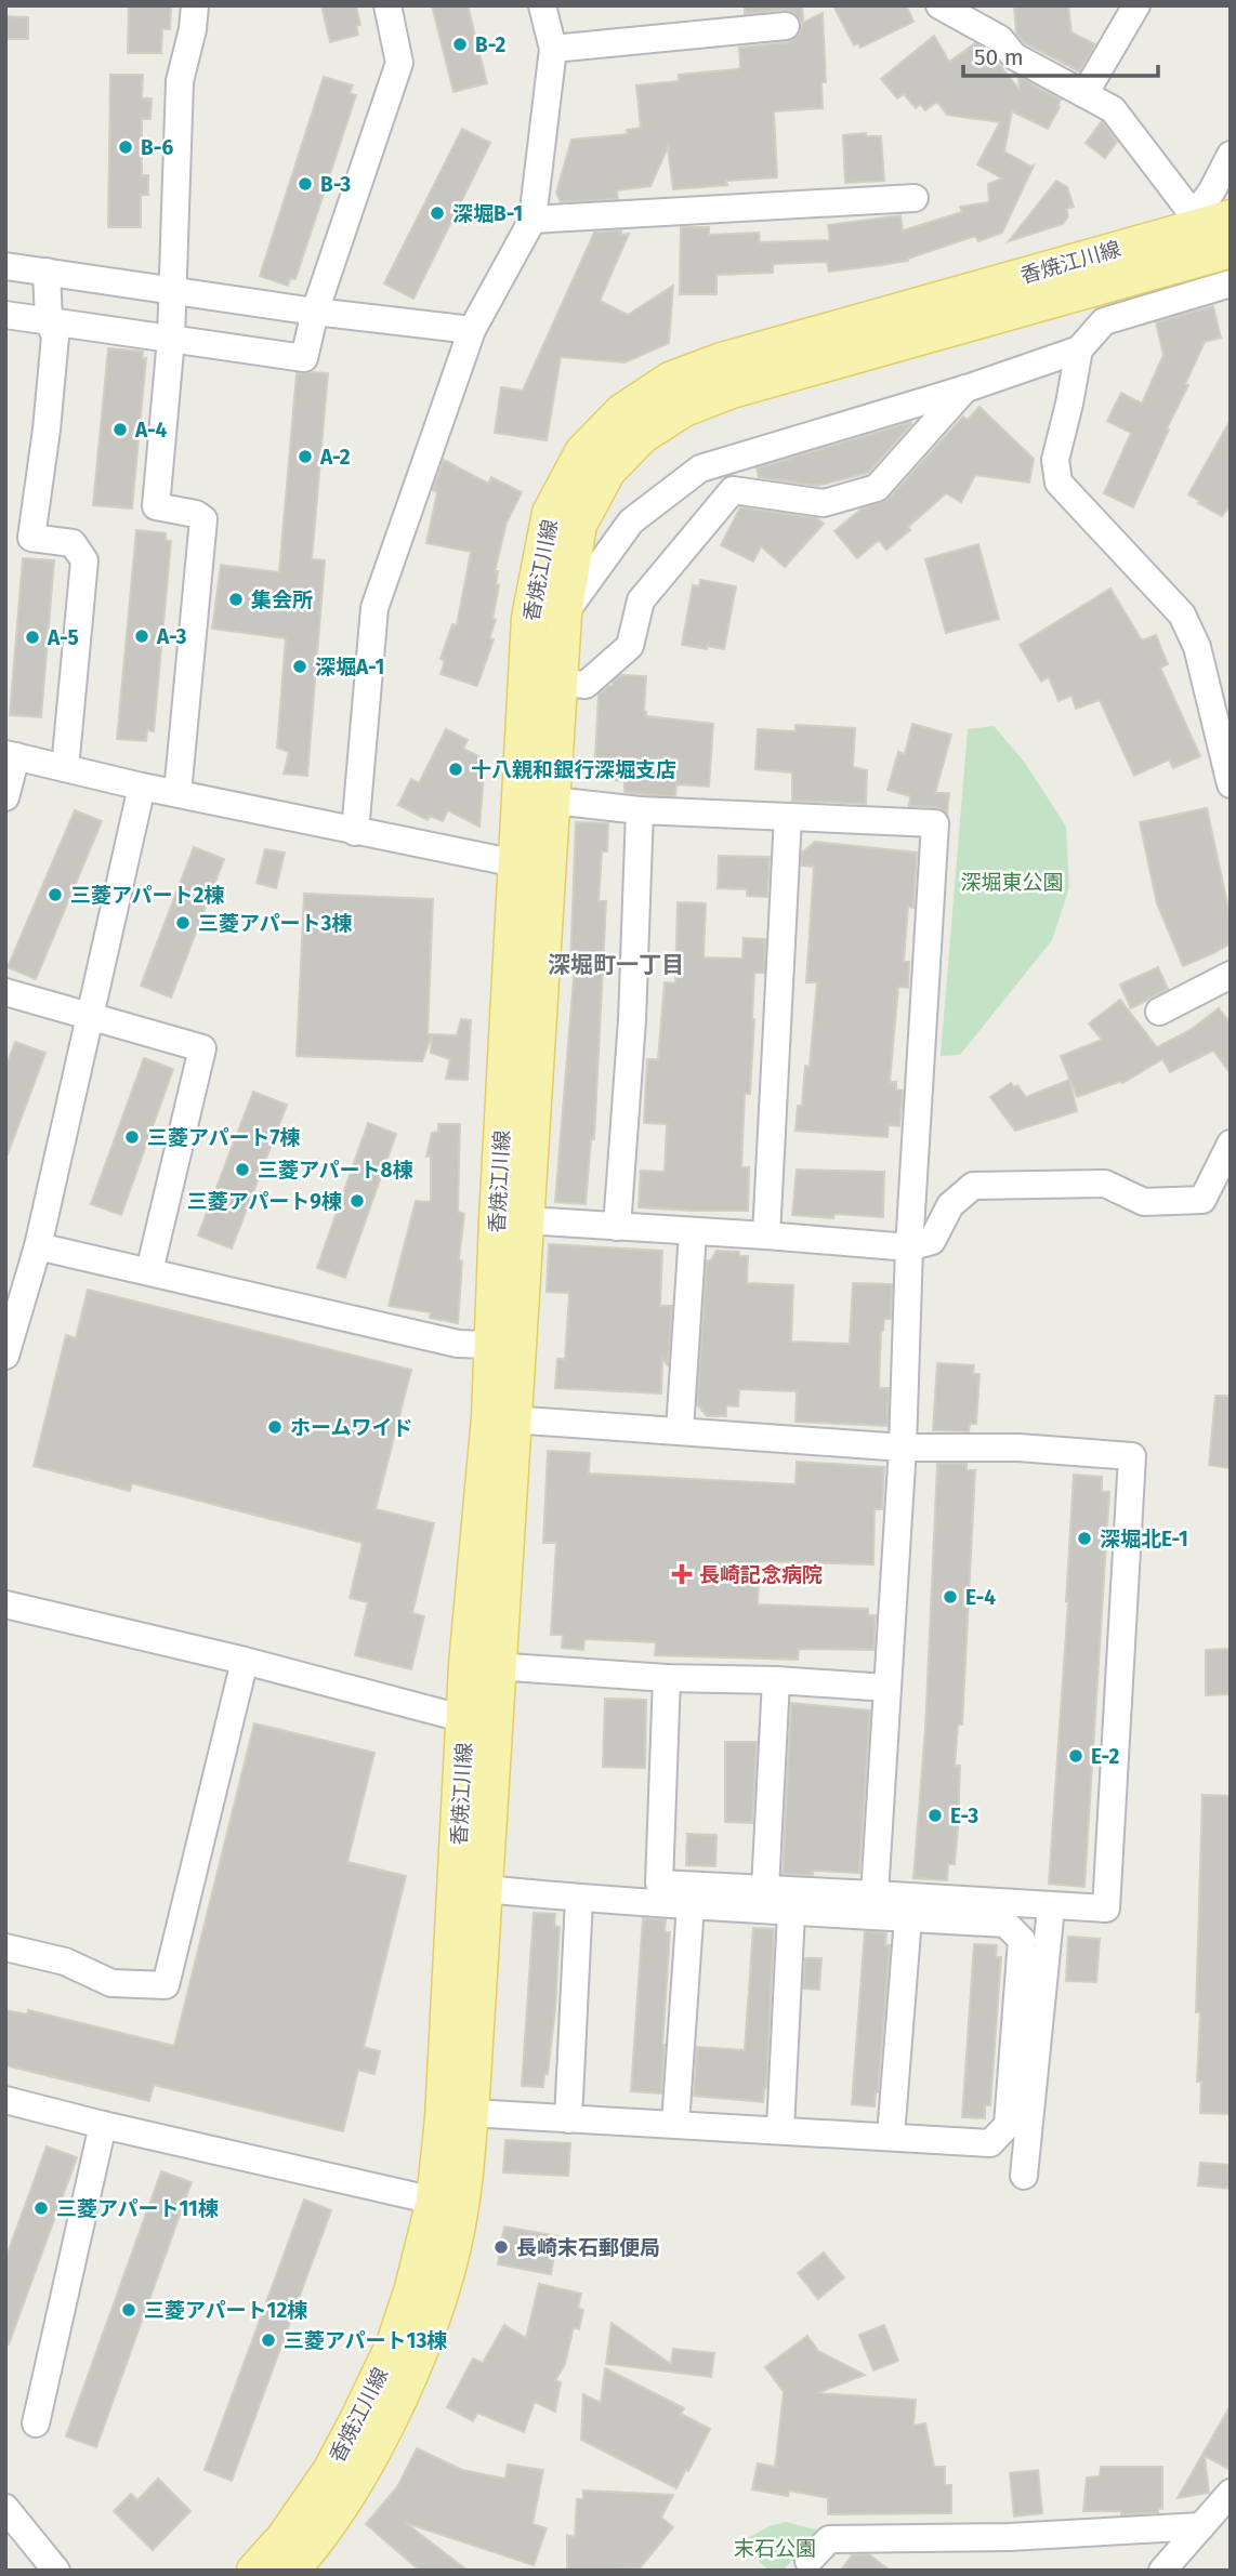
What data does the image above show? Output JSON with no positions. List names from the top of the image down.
{
  "streets": {
    "main road": ["香焼江川線"]
  },
  "districts": ["深堀町一丁目"],
  "parks": ["深堀東公園", "末石公園"],
  "places": {
    "other": [
      "B-2",
      "B-6",
      "B-3",
      "深堀B-1",
      "A-4",
      "A-2",
      "集会所",
      "A-3",
      "A-5",
      "深堀A-1",
      "十八親和銀行深堀支店",
      "三菱アパート2棟",
      "三菱アパート3棟",
      "三菱アパート7棟",
      "三菱アパート8棟",
      "三菱アパート9棟",
      "ホームワイド",
      "深堀北E-1",
      "E-4",
      "E-2",
      "E-3",
      "三菱アパート11棟",
      "長崎末石郵便局",
      "三菱アパート12棟",
      "三菱アパート13棟"
    ],
    "health": ["長崎記念病院"]
  },
  "scale_bar": "50 m"
}
